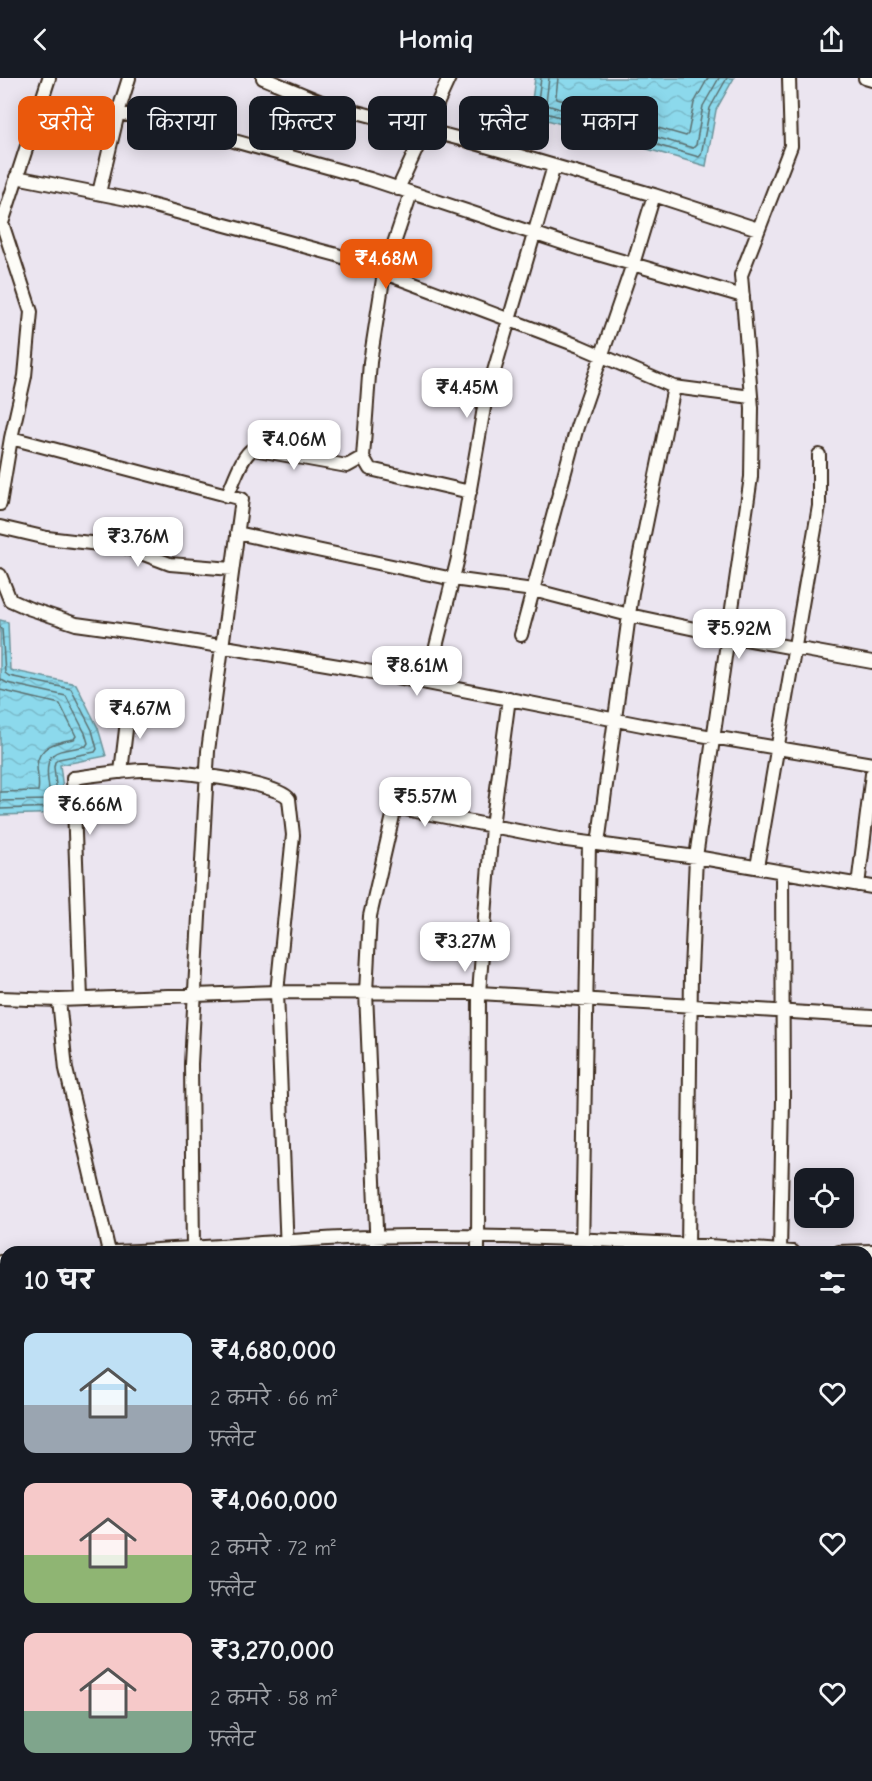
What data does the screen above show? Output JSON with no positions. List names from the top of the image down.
{
  "page": {
    "header": "Homiq",
    "chip": [
      "खरीदें",
      "किराया",
      "फ़िल्टर",
      "नया",
      "फ़्लैट",
      "मकान"
    ],
    "price": [
      "₹4.68M",
      "₹4.45M",
      "₹4.06M",
      "₹3.76M",
      "₹5.92M",
      "₹8.61M",
      "₹4.67M",
      "₹5.57M",
      "₹6.66M",
      "₹3.27M"
    ],
    "heading": "10 घर",
    "list": [
      {
        "name": "₹4,680,000",
        "note": "2 कमरे · 66 m² · फ़्लैट"
      },
      {
        "name": "₹4,060,000",
        "note": "2 कमरे · 72 m² · फ़्लैट"
      },
      {
        "name": "₹3,270,000",
        "note": "2 कमरे · 58 m² · फ़्लैट"
      }
    ]
  }
}
